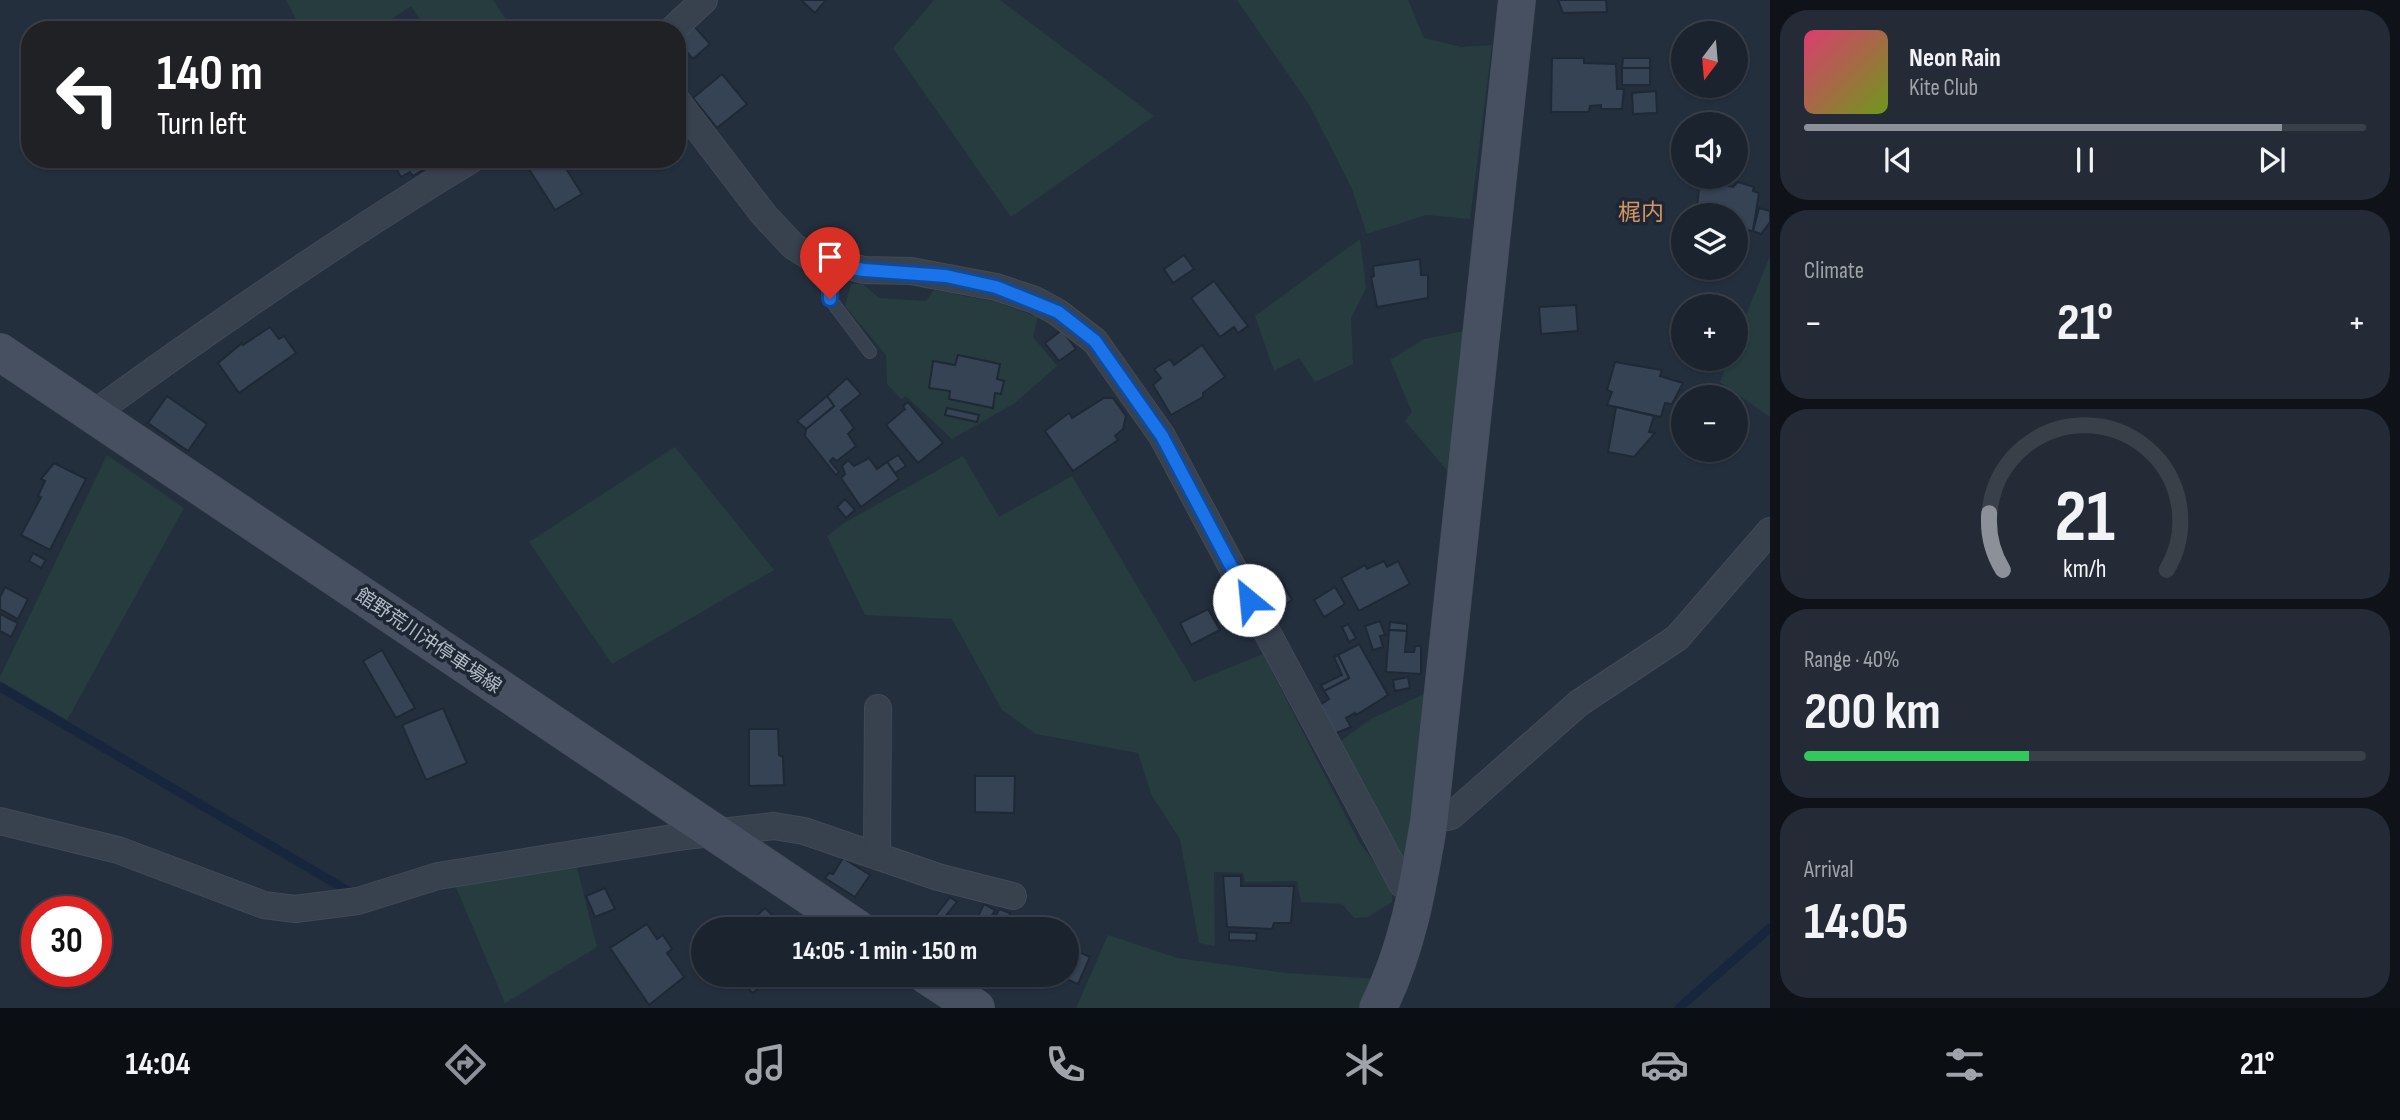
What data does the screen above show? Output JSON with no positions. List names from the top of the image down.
{
  "streets": {
    "main road": ["館野荒川沖停車場線"]
  },
  "districts": ["梶内"],
  "north": "bottom",
  "page": {
    "map_buttons": ["+", "−"],
    "turn": ["140 m", "Turn left"],
    "song": ["Neon Rain", "Kite Club"],
    "tile": [
      "Climate",
      ["Range · 40%", "200 km"],
      ["Arrival", "14:05"]
    ],
    "heat": ["−", "21°", "+"],
    "limit": "30",
    "trip": "14:05 · 1 min · 150 m",
    "tabs": ["14:04", "21°"],
    "gauge": ["21", "km/h"]
  }
}
